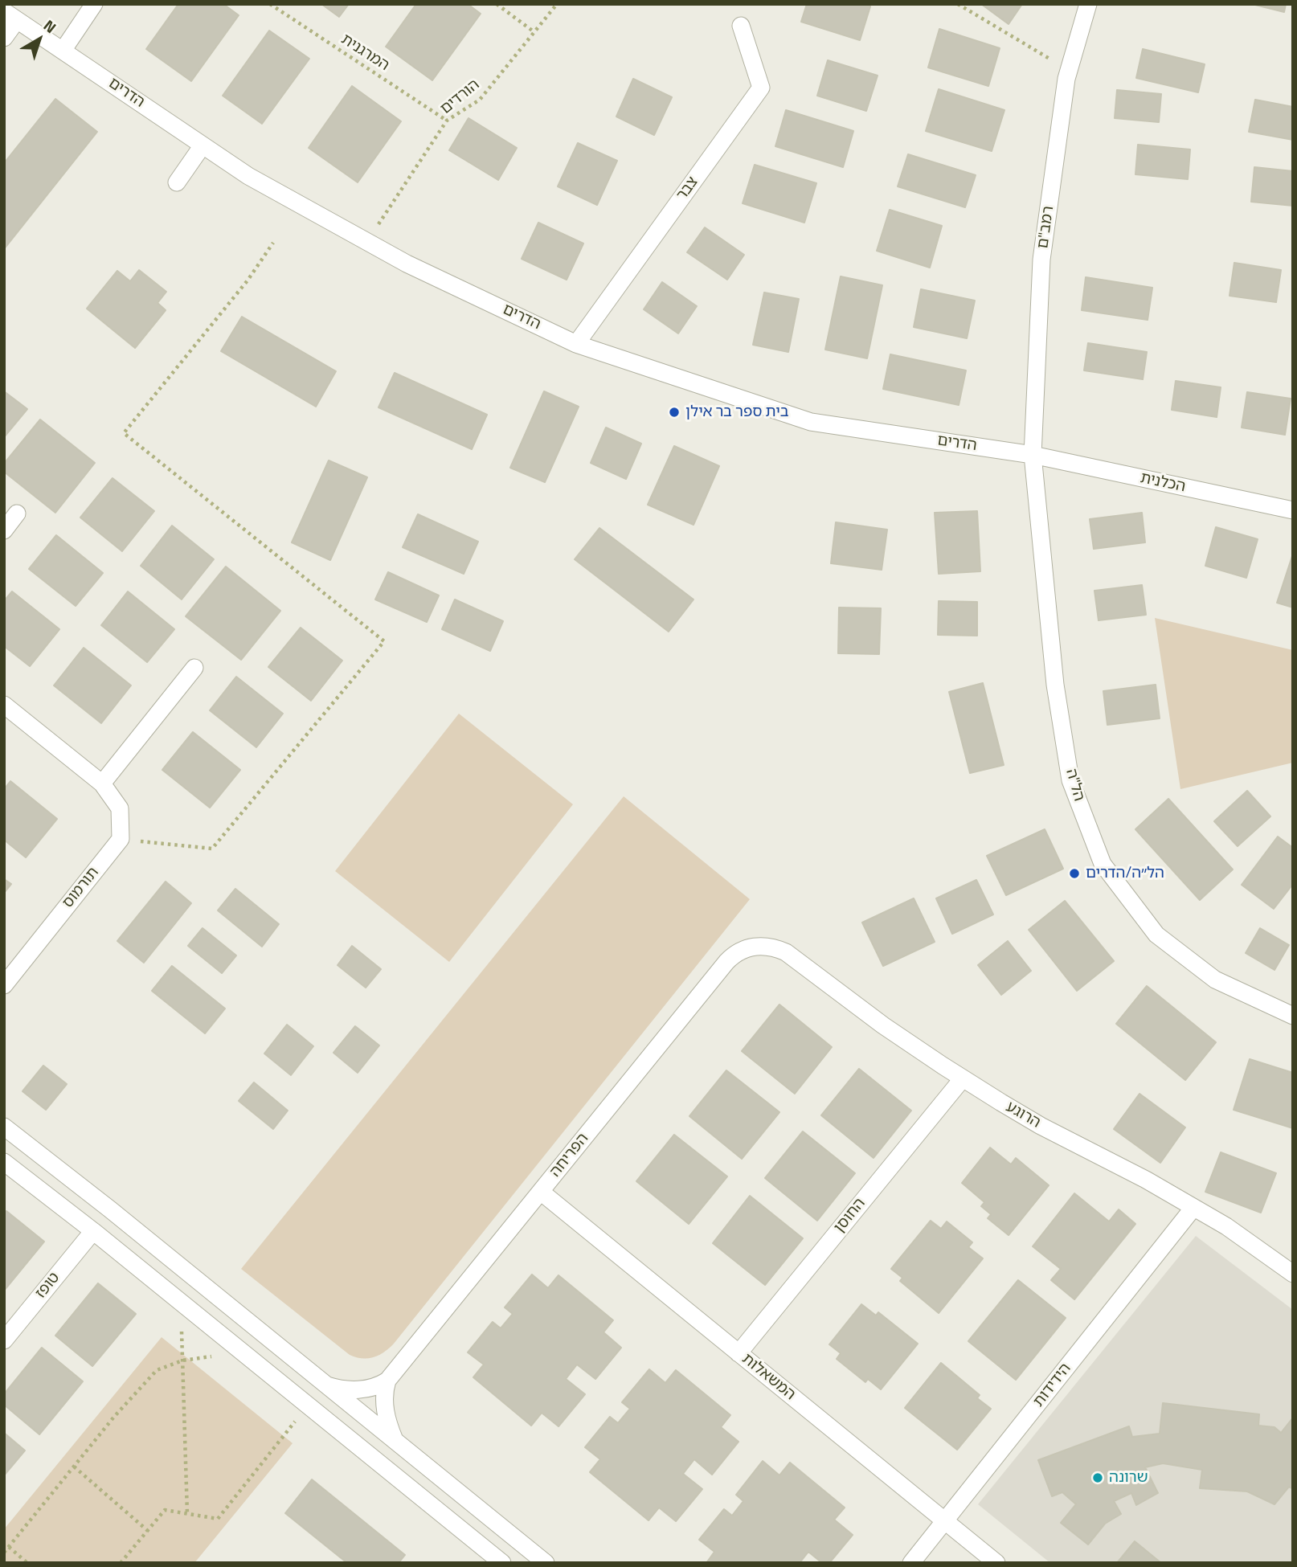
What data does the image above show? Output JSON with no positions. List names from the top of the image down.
{
  "streets": {
    "street": [
      "הדרים",
      "צבר",
      "רמב\"ם",
      "הכלנית",
      "הל\"ה",
      "תורמוס",
      "הרוגע",
      "הפריחה",
      "החוסן",
      "טופז",
      "המשאלות",
      "הידידות"
    ],
    "path": ["המרגנית", "הורדים"]
  },
  "crossings": [
    ["המרגנית", "הורדים"],
    ["הדרים", "הורדים"],
    ["הדרים", "צבר"],
    ["הדרים", "רמב\"ם"],
    ["הדרים", "הכלנית"],
    ["הדרים", "הל\"ה"],
    ["רמב\"ם", "הכלנית"],
    ["רמב\"ם", "הל\"ה"],
    ["הכלנית", "הל\"ה"],
    ["הרוגע", "הפריחה"],
    ["הרוגע", "החוסן"],
    ["הרוגע", "הידידות"],
    ["הפריחה", "המשאלות"],
    ["החוסן", "המשאלות"],
    ["המשאלות", "הידידות"]
  ],
  "places": ["בית ספר בר אילן", "הל״ה/הדרים", "שרונה"],
  "north": "top right"
}
